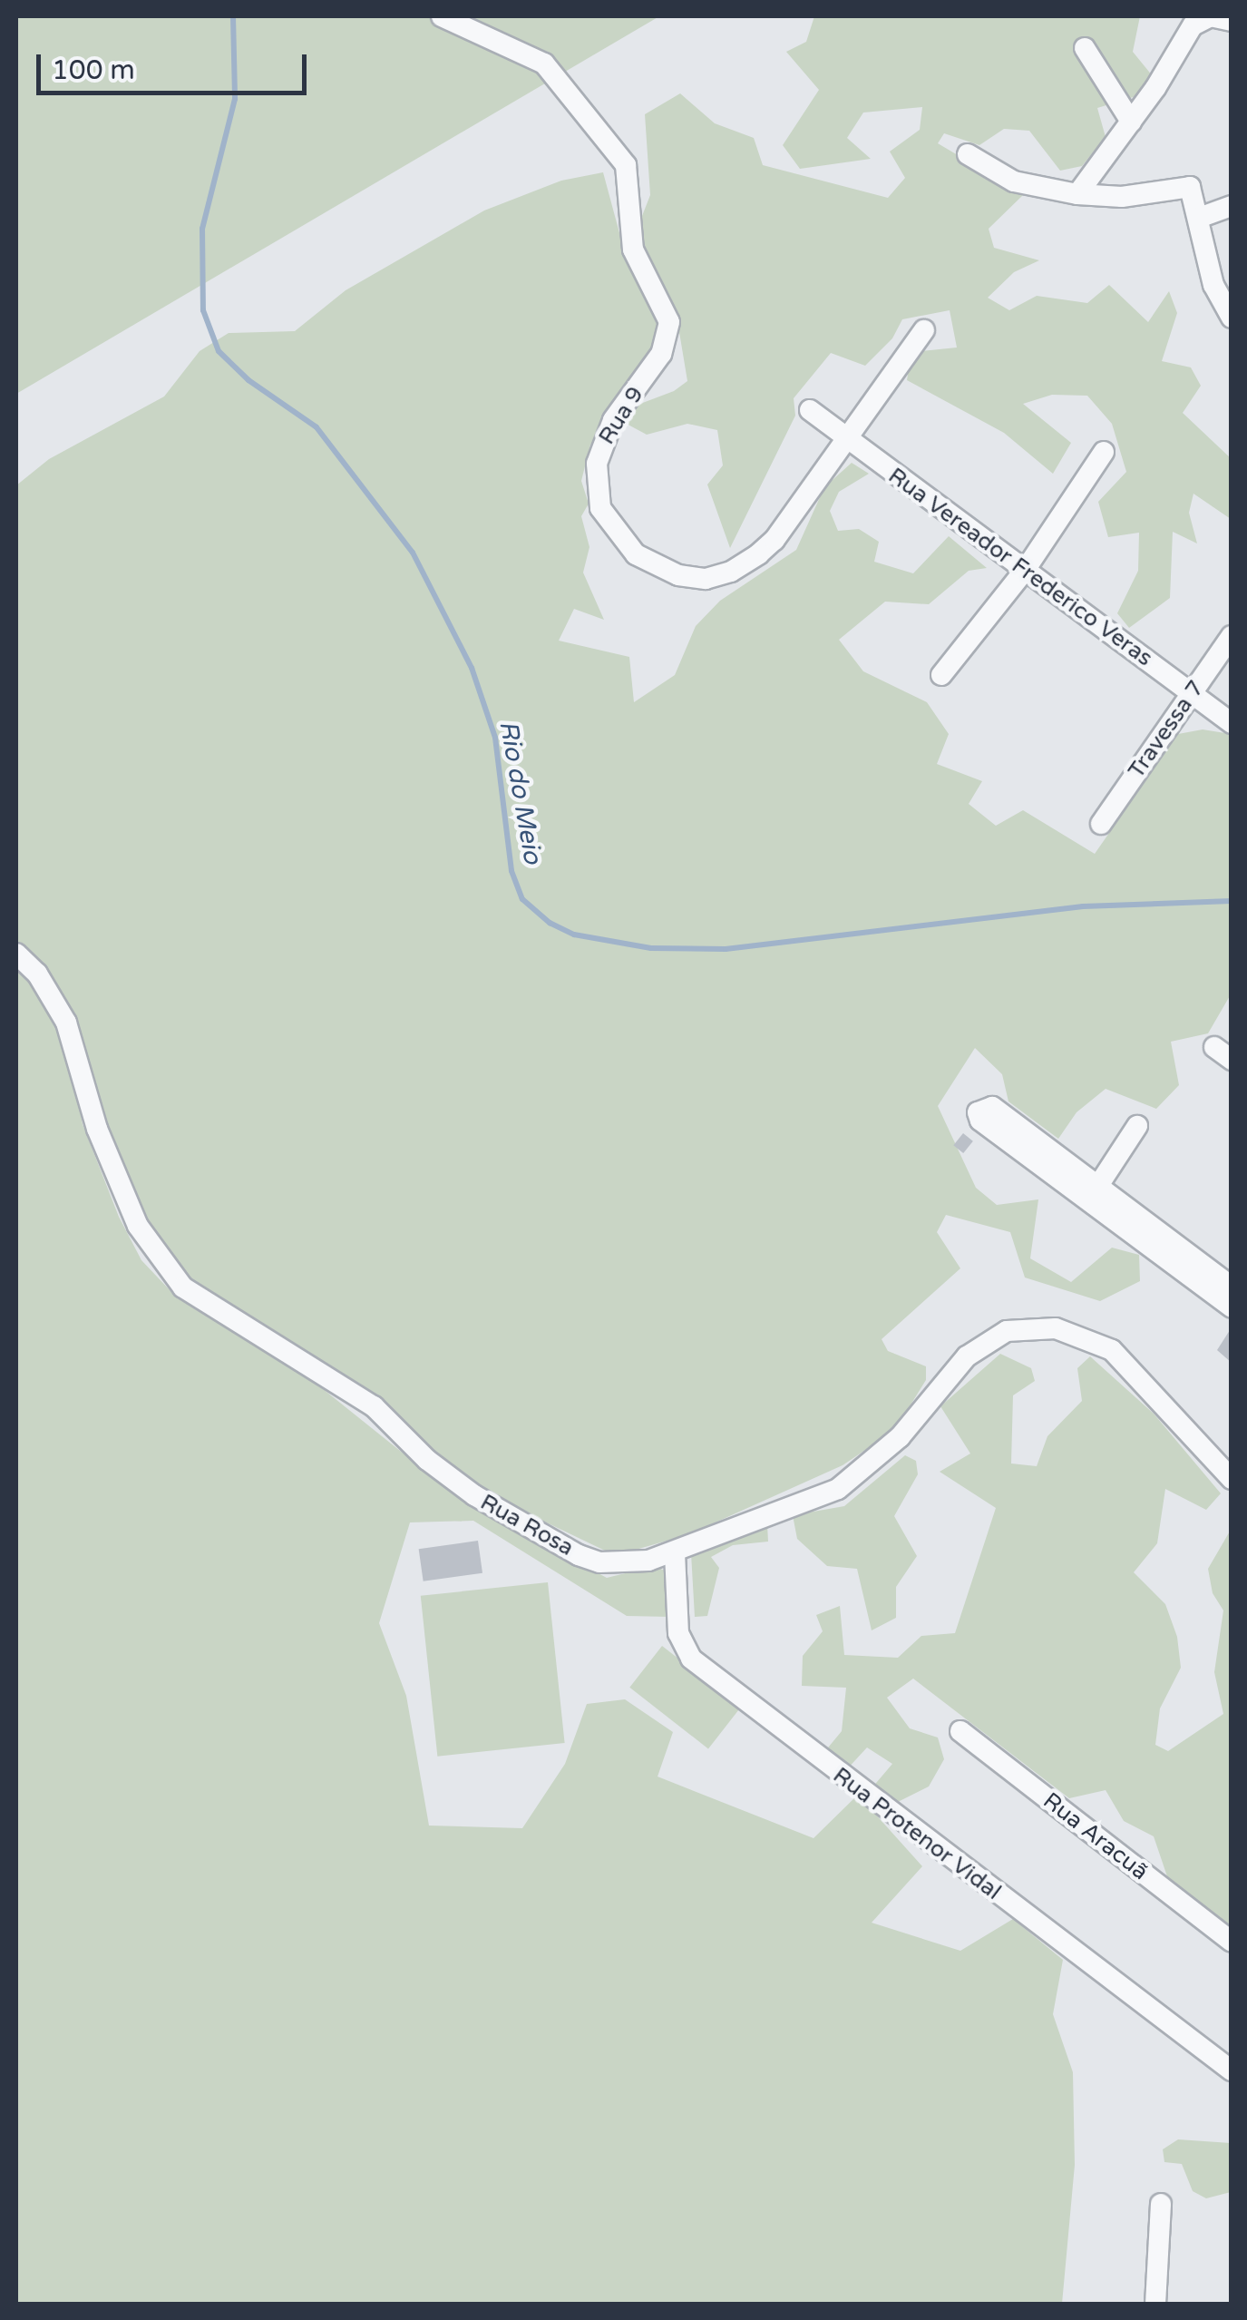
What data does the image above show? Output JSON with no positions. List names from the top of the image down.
{
  "streets": {
    "street": [
      "Rua 9",
      "Rua Vereador Frederico Veras",
      "Travessa 7",
      "Rua Rosa",
      "Rua Protenor Vidal",
      "Rua Aracuã"
    ]
  },
  "crossings": [
    ["Rua 9", "Rua Vereador Frederico Veras"],
    ["Rua Vereador Frederico Veras", "Travessa 7"],
    ["Rua Rosa", "Rua Protenor Vidal"]
  ],
  "water": ["Rio do Meio"],
  "scale_bar": "100 m"
}
